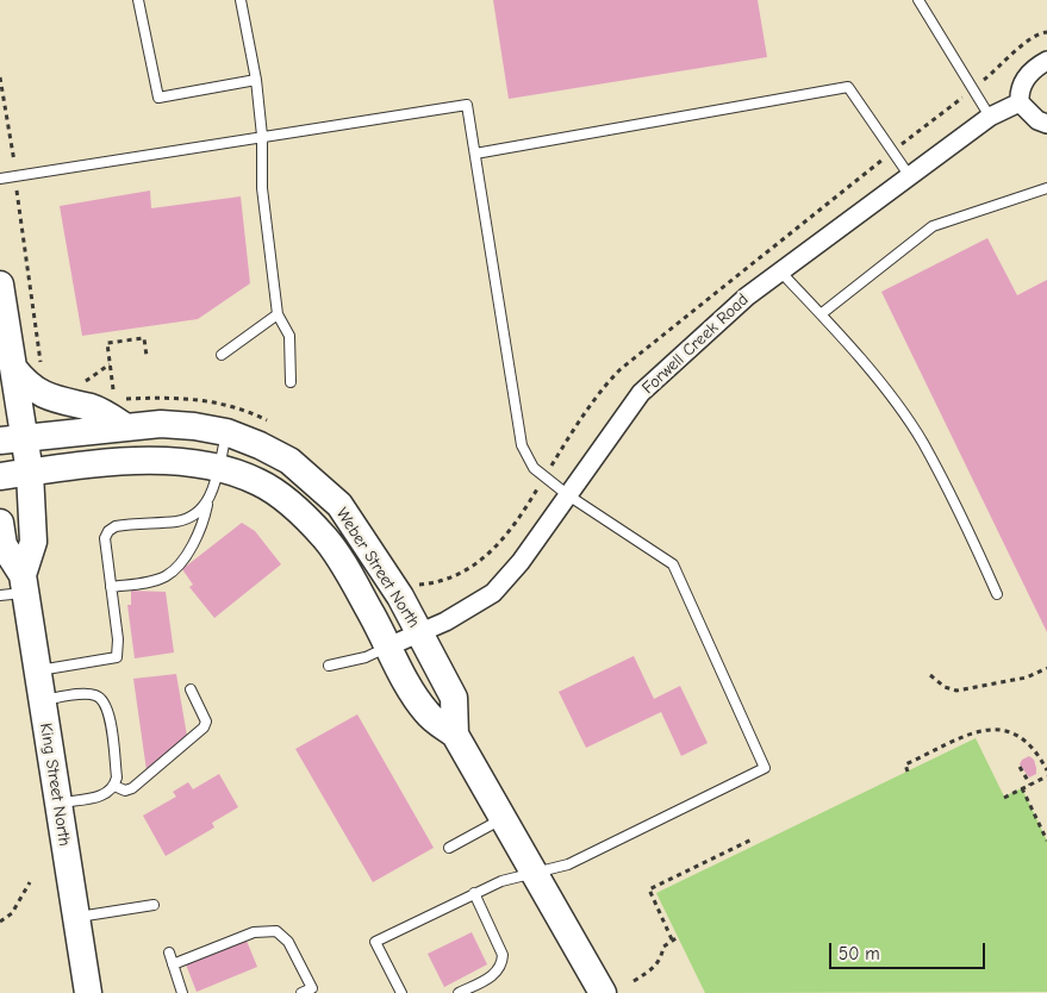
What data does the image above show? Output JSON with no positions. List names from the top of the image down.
{
  "streets": {
    "main road": ["Weber Street North", "King Street North"],
    "street": ["Forwell Creek Road"]
  },
  "crossings": [
    ["Forwell Creek Road", "Weber Street North"],
    ["Weber Street North", "King Street North"]
  ],
  "scale_bar": "50 m"
}
